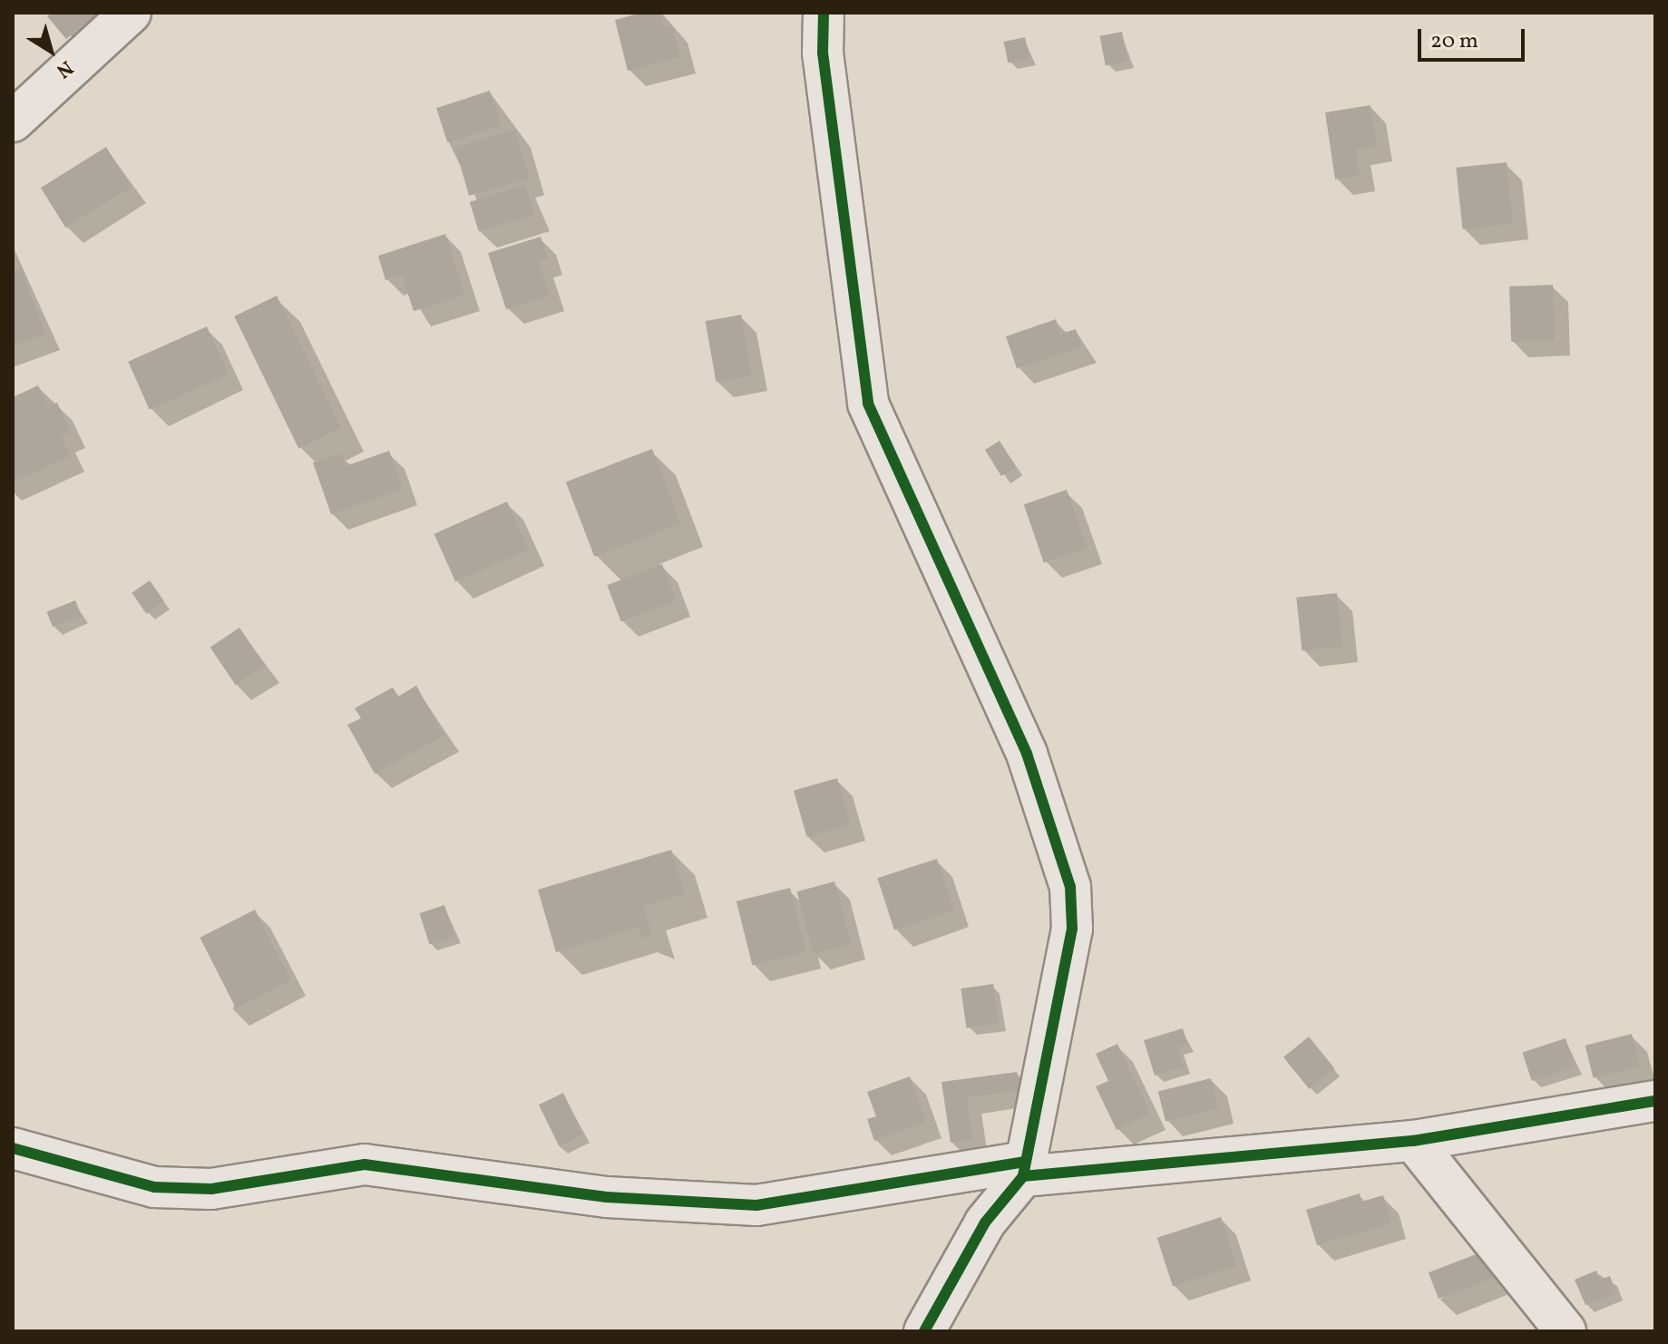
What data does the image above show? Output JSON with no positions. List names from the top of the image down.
{
  "scale_bar": "20 m",
  "north": "bottom right"
}
